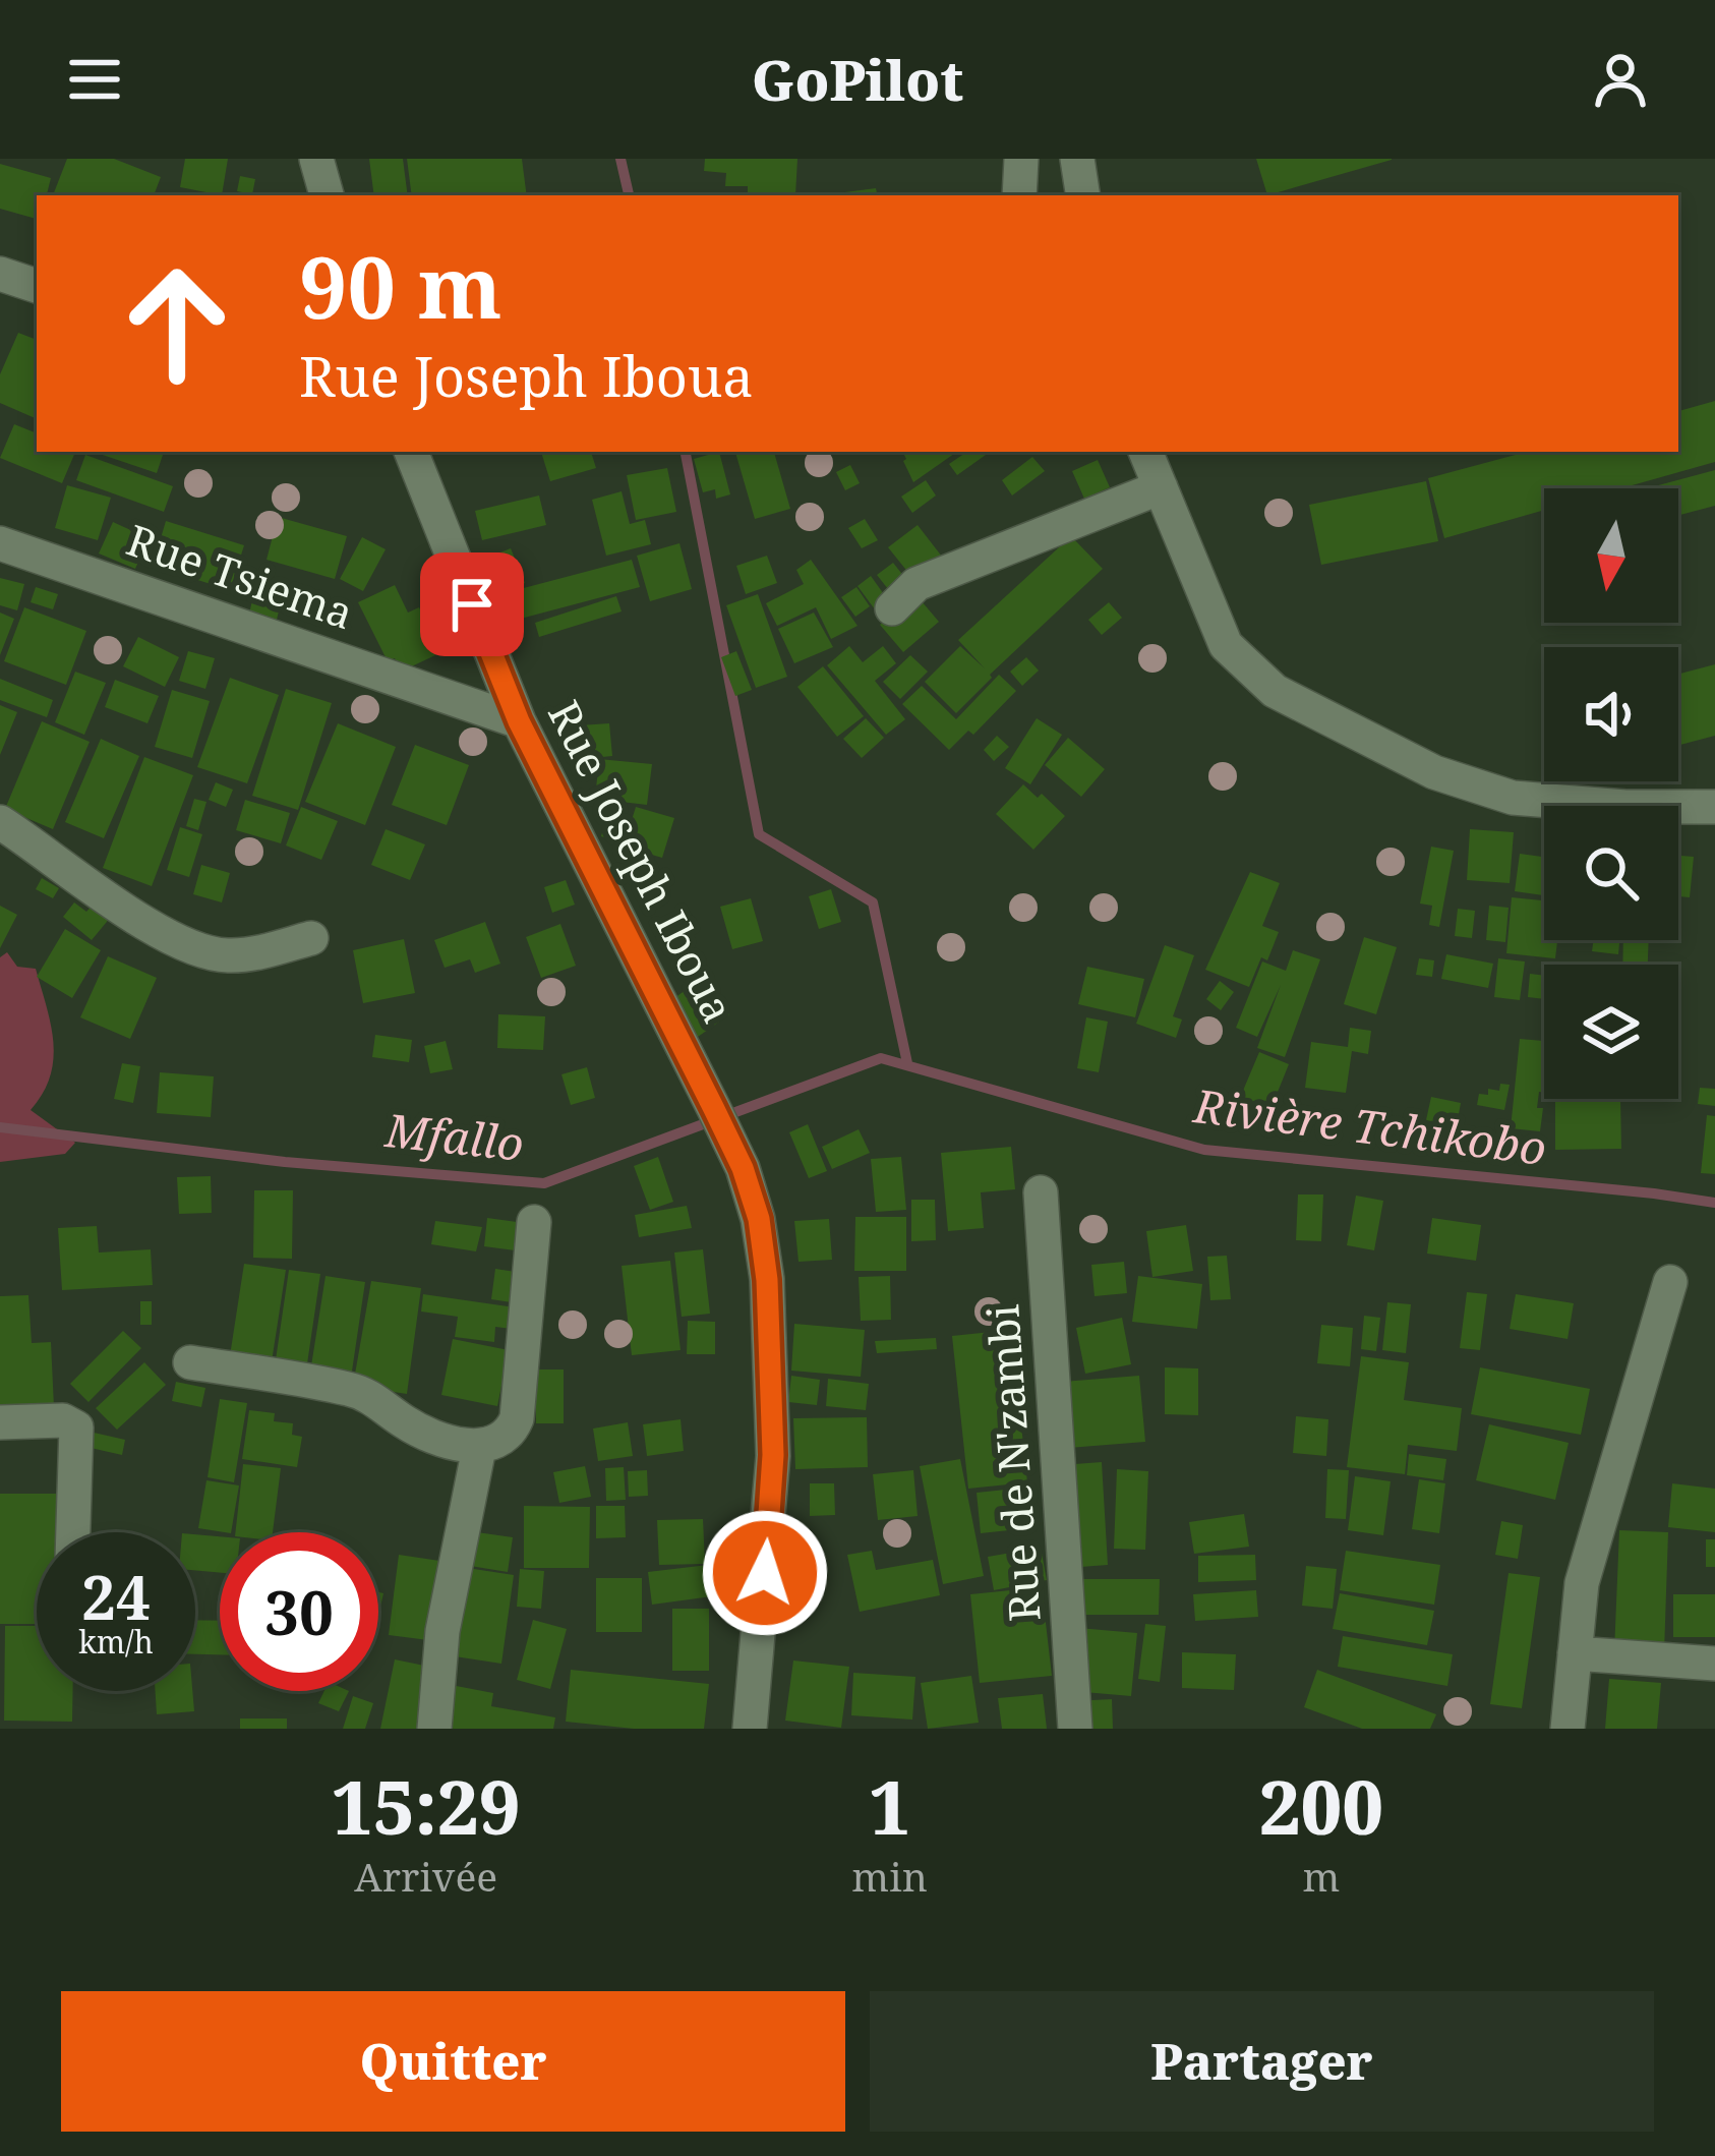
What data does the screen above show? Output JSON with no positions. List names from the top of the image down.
{
  "streets": {
    "street": ["Rue Tsiema", "Rue Joseph Iboua", "Rue de N'zambi"]
  },
  "crossings": [
    ["Rue Tsiema", "Rue Joseph Iboua"]
  ],
  "water": ["Rivière Tchikobo", "Mfallo"],
  "north": "bottom",
  "page": {
    "header": "GoPilot",
    "turn": ["90 m", "Rue Joseph Iboua"],
    "speed": "24 km/h",
    "limit": "30",
    "eta": [
      "15:29",
      "Arrivée",
      "1",
      "min",
      "200",
      "m"
    ],
    "buttons": ["Quitter", "Partager"]
  }
}
